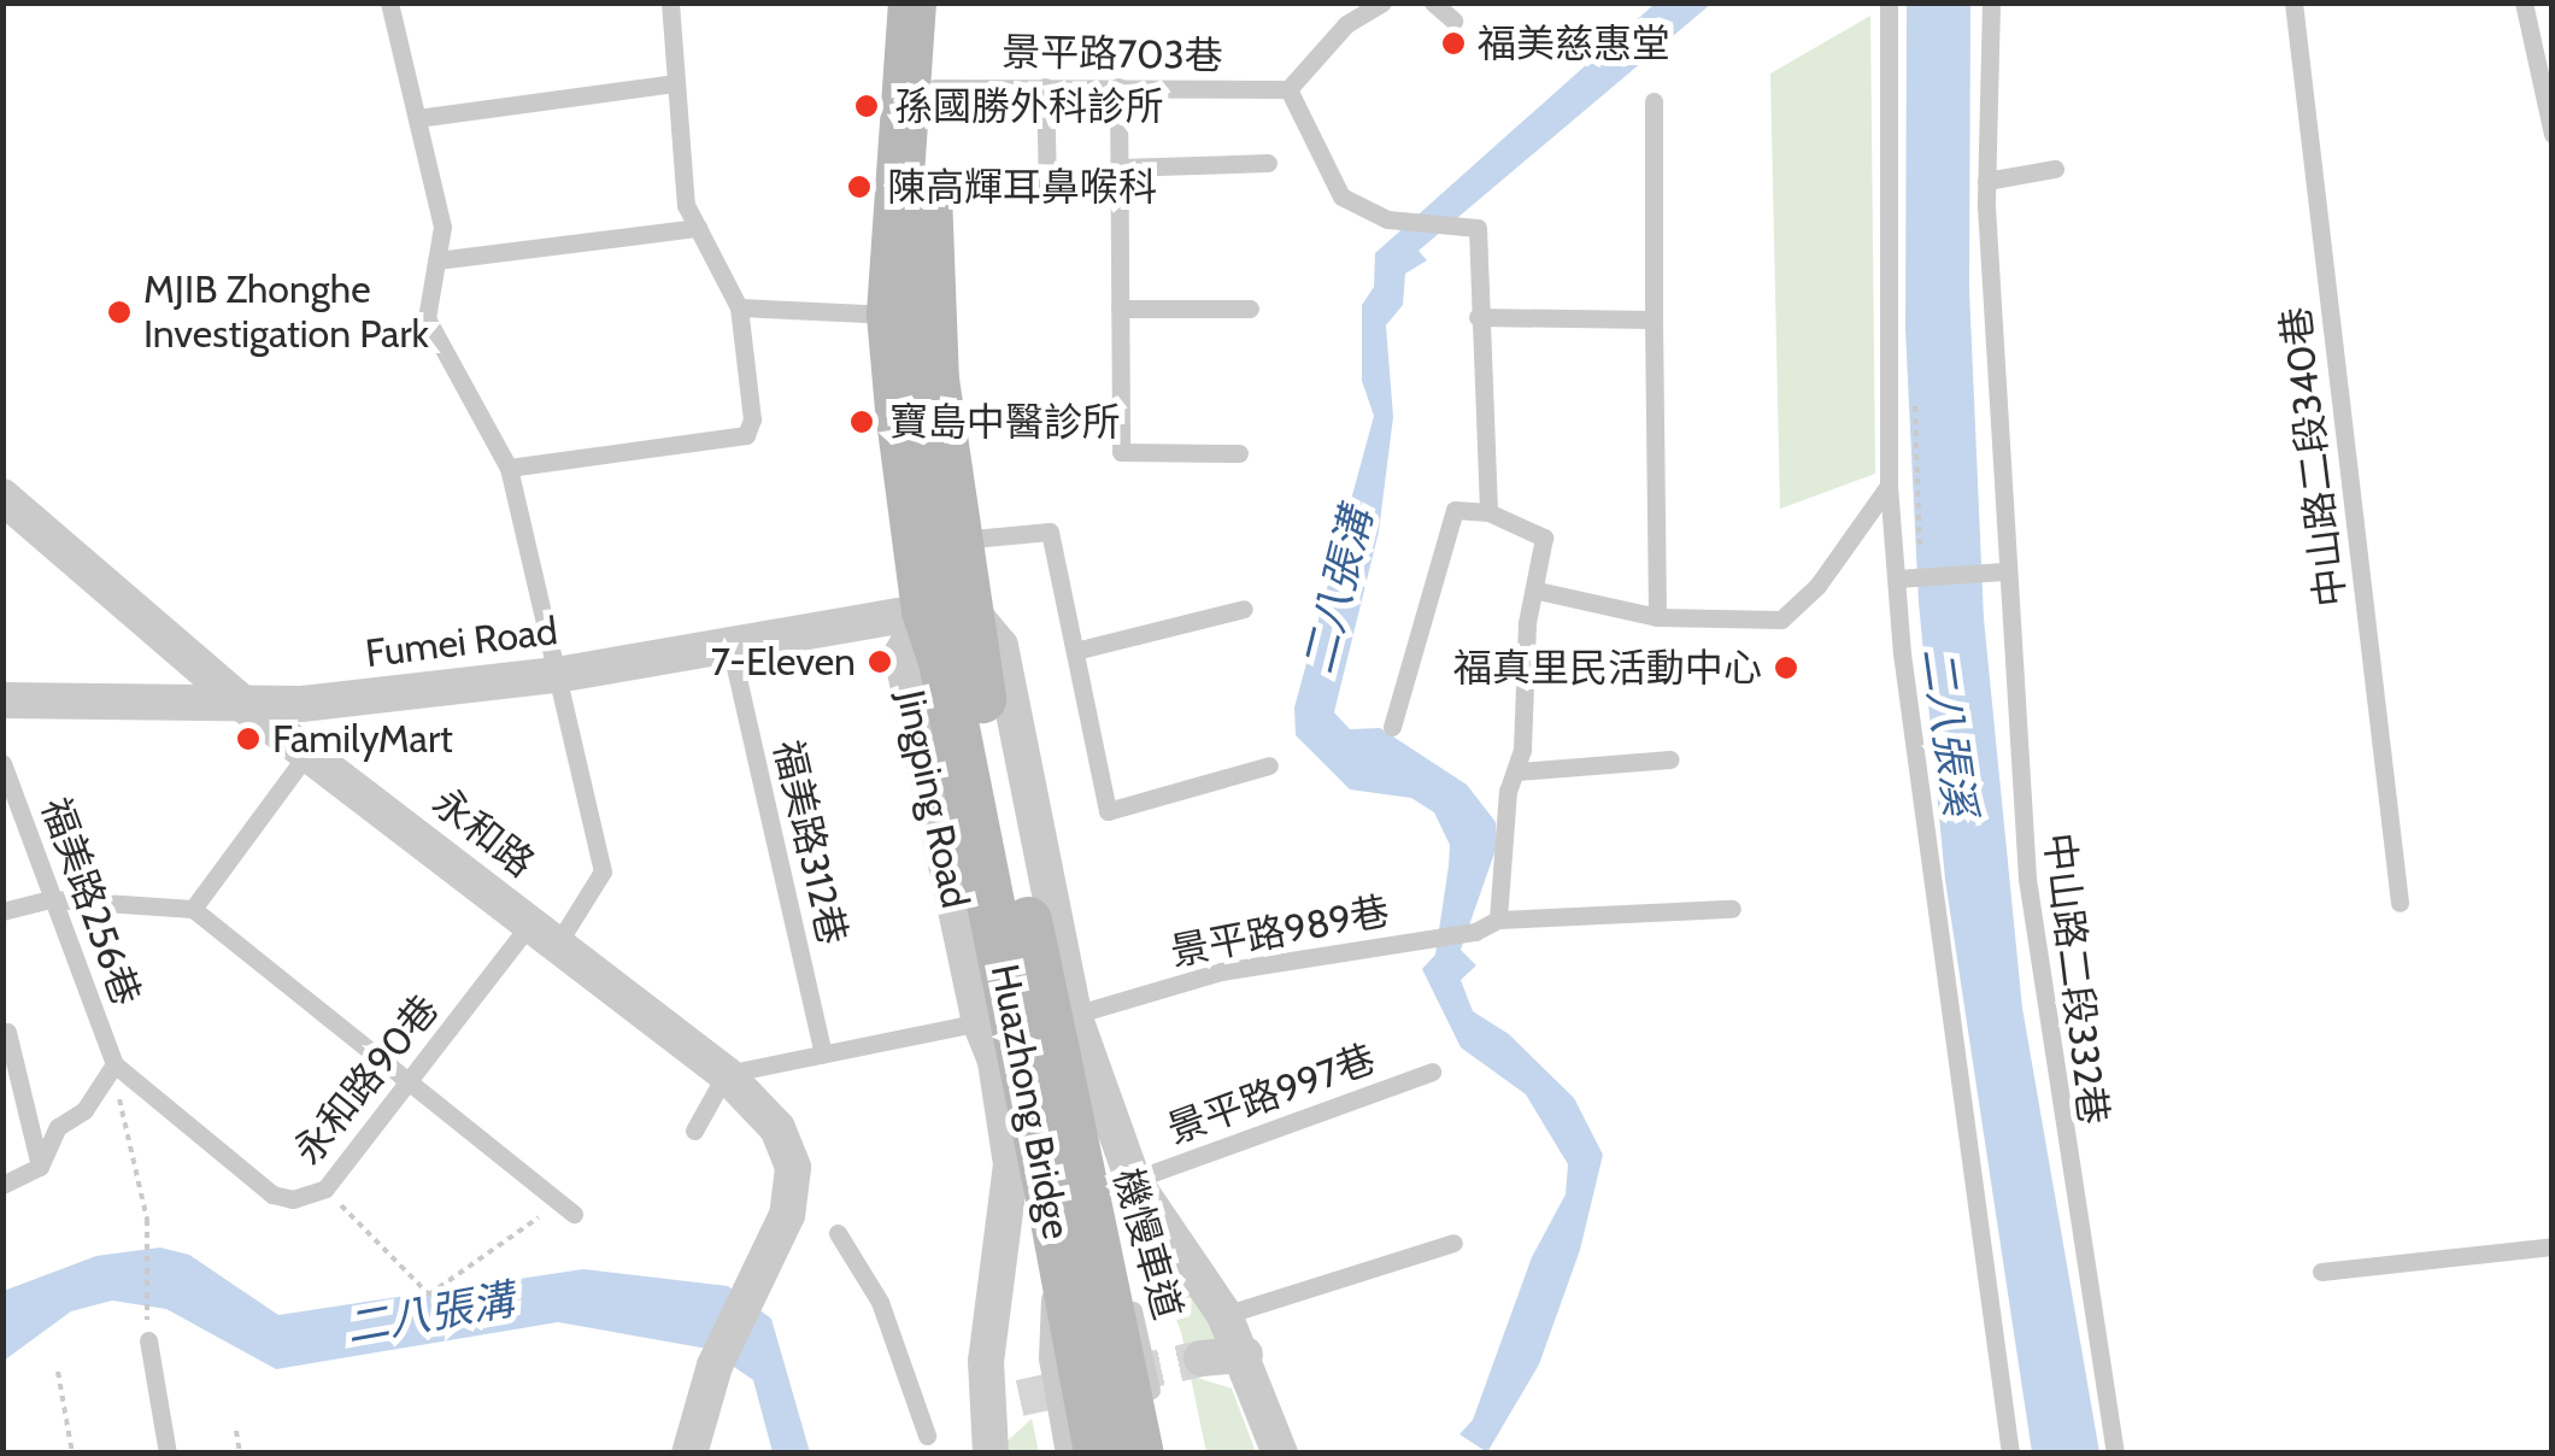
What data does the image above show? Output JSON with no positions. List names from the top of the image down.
{
  "streets": {
    "main road": ["Jingping Road", "Huazhong Bridge"],
    "street": ["Fumei Road", "永和路"],
    "lane": [
      "景平路703巷",
      "中山路二段340巷",
      "福美路312巷",
      "福美路256巷",
      "景平路989巷",
      "中山路二段332巷",
      "永和路90巷",
      "景平路997巷",
      "機慢車道"
    ]
  },
  "crossings": [
    ["景平路703巷", "Jingping Road"],
    ["Fumei Road", "Jingping Road"],
    ["Fumei Road", "永和路"],
    ["Fumei Road", "福美路312巷"],
    ["Fumei Road", "永和路90巷"],
    ["Fumei Road", "Huazhong Bridge"],
    ["Jingping Road", "Huazhong Bridge"],
    ["永和路", "永和路90巷"],
    ["福美路256巷", "永和路90巷"],
    ["景平路989巷", "Huazhong Bridge"],
    ["景平路989巷", "機慢車道"],
    ["Huazhong Bridge", "機慢車道"]
  ],
  "water": ["二八張溝", "二八張溪"],
  "places": [
    "福美慈惠堂",
    "孫國勝外科診所",
    "陳高輝耳鼻喉科",
    "MJIB Zhonghe Investigation Park",
    "寶島中醫診所",
    "7-Eleven",
    "福真里民活動中心",
    "FamilyMart"
  ]
}
